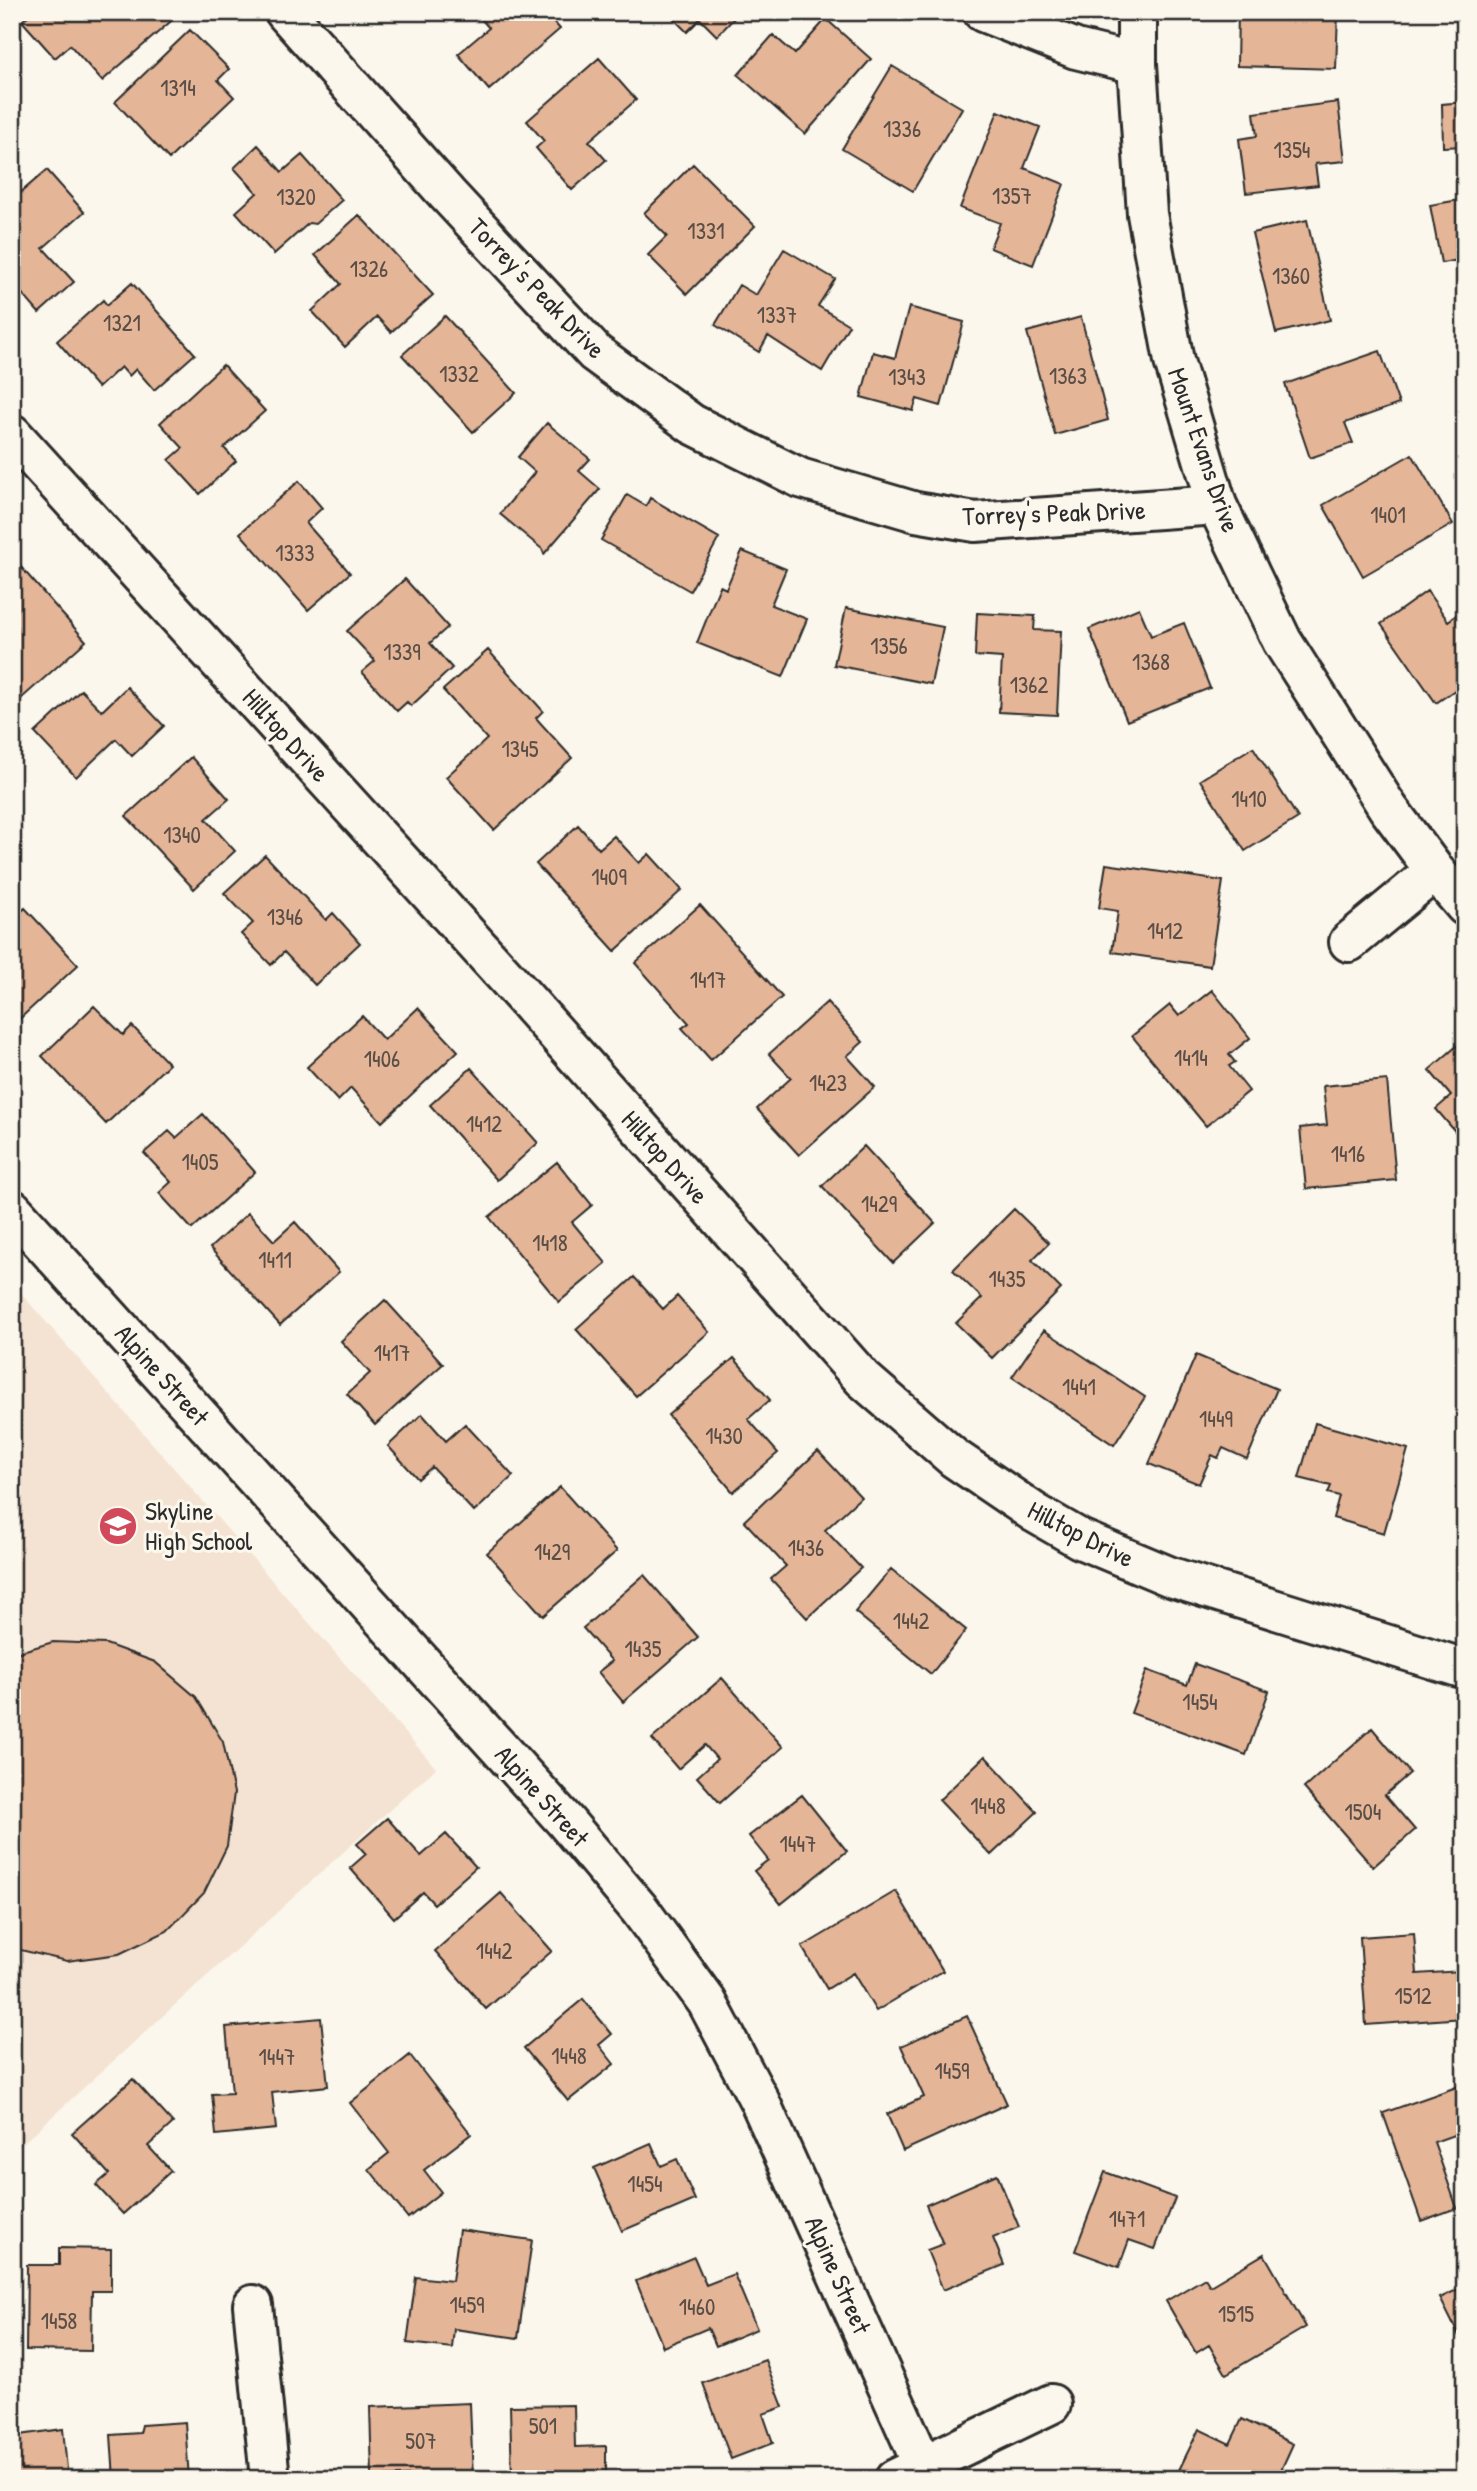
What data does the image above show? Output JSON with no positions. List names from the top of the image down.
{
  "streets": {
    "street": [
      "Torrey's Peak Drive",
      "Mount Evans Drive",
      "Hilltop Drive",
      "Alpine Street"
    ]
  },
  "crossings": [
    ["Torrey's Peak Drive", "Mount Evans Drive"]
  ],
  "places": {
    "school or university": ["Skyline High School"]
  },
  "house_numbers": [
    "1314",
    "1336",
    "1354",
    "1357",
    "1320",
    "1331",
    "1326",
    "1360",
    "1337",
    "1321",
    "1332",
    "1363",
    "1343",
    "1401",
    "1333",
    "1356",
    "1339",
    "1368",
    "1362",
    "1345",
    "1410",
    "1340",
    "1409",
    "1346",
    "1412",
    "1417",
    "1414",
    "1406",
    "1423",
    "1412",
    "1416",
    "1405",
    "1429",
    "1418",
    "1411",
    "1435",
    "1417",
    "1441",
    "1449",
    "1430",
    "1436",
    "1429",
    "1442",
    "1435",
    "1454",
    "1448",
    "1504",
    "1447",
    "1442",
    "1512",
    "1448",
    "1447",
    "1459",
    "1454",
    "1471",
    "1459",
    "1460",
    "1515",
    "1458",
    "501",
    "507"
  ]
}
